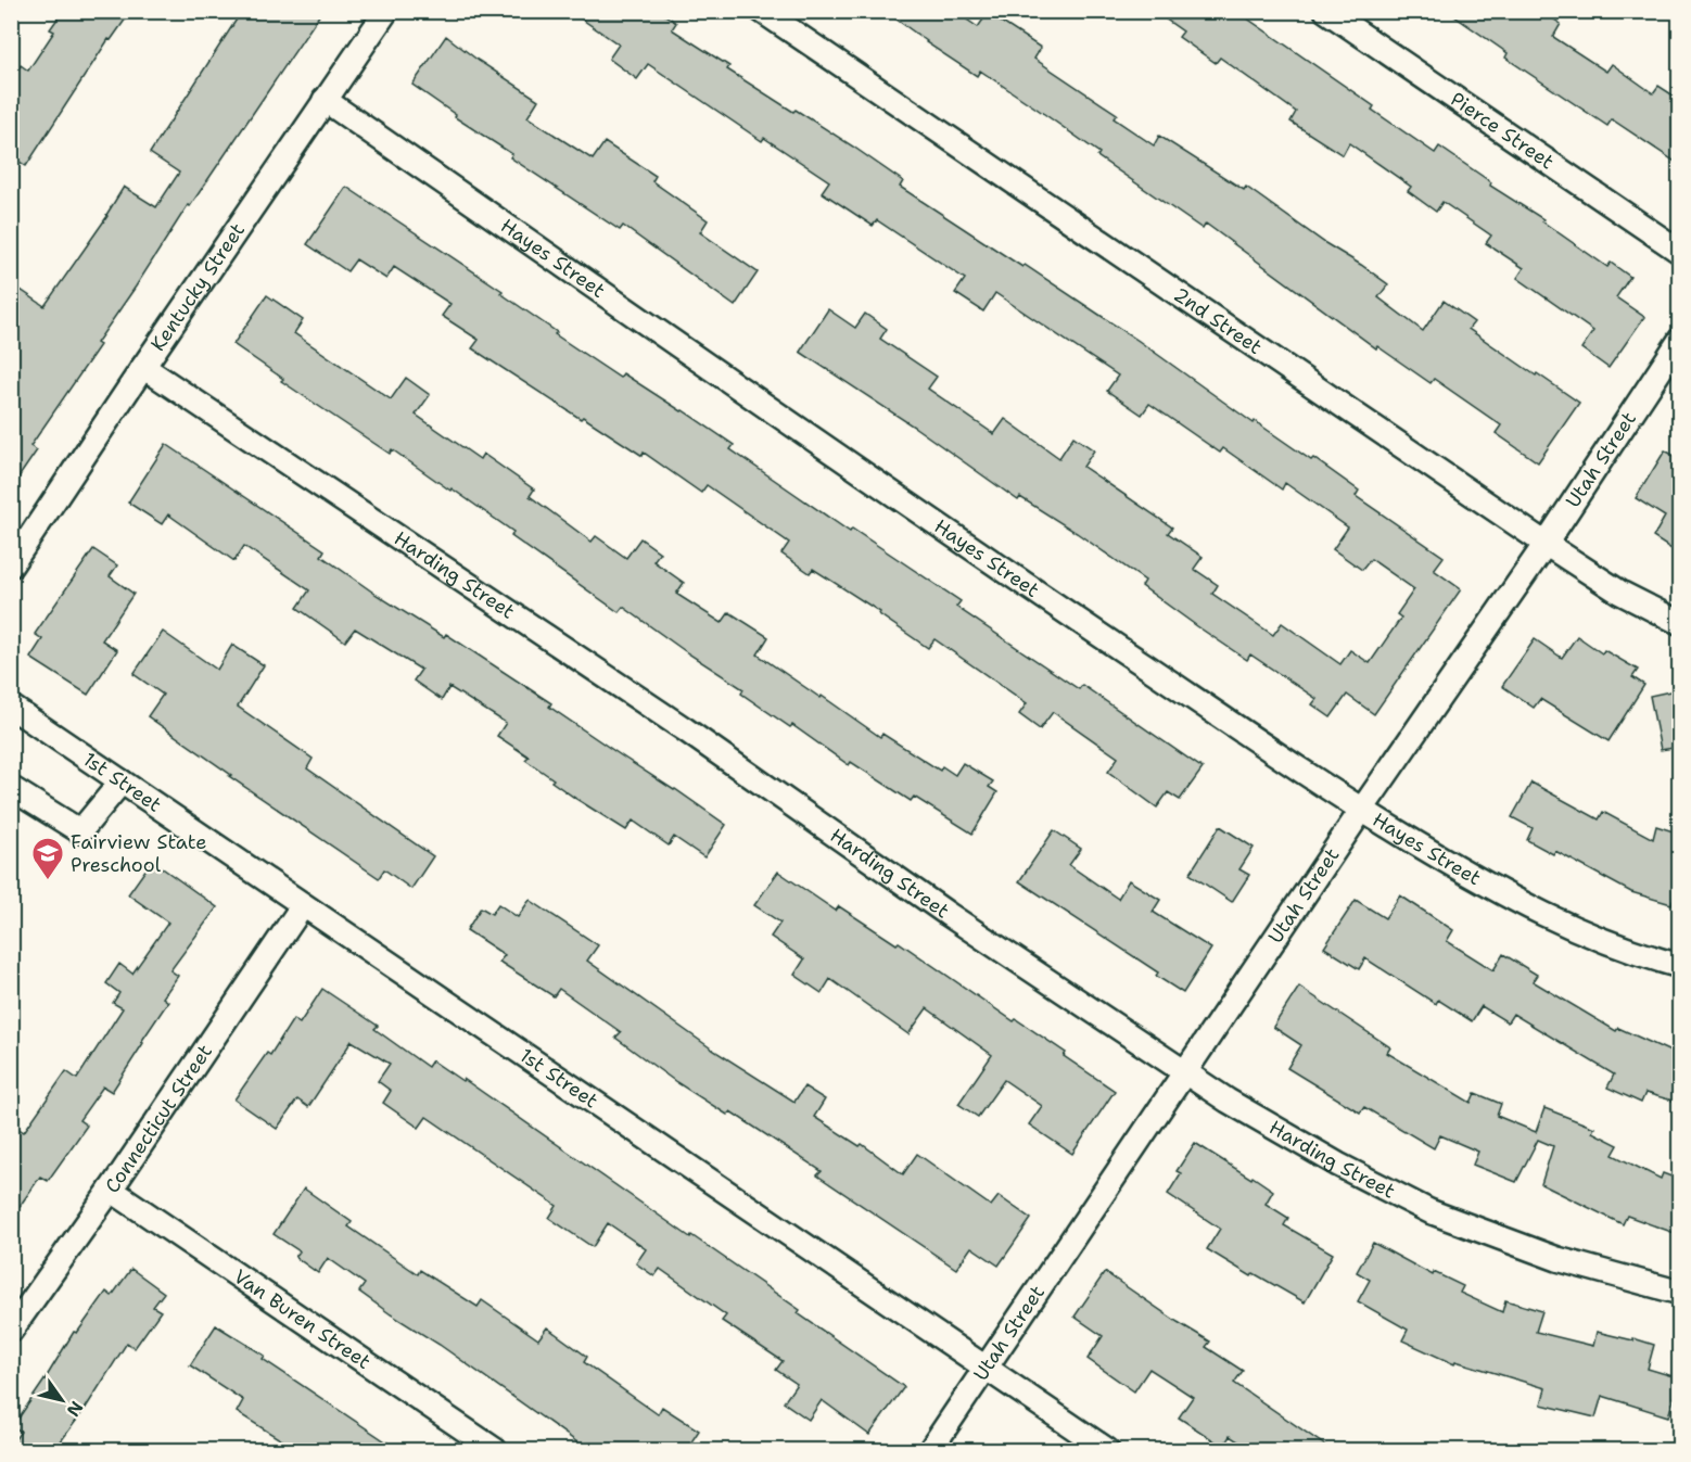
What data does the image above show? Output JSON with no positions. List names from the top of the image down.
{
  "streets": {
    "street": [
      "Pierce Street",
      "Hayes Street",
      "Kentucky Street",
      "2nd Street",
      "Utah Street",
      "Harding Street",
      "1st Street",
      "Connecticut Street",
      "Van Buren Street"
    ]
  },
  "crossings": [
    ["Hayes Street", "Kentucky Street"],
    ["Hayes Street", "Utah Street"],
    ["Kentucky Street", "Harding Street"],
    ["2nd Street", "Utah Street"],
    ["Utah Street", "Harding Street"],
    ["Utah Street", "1st Street"],
    ["1st Street", "Connecticut Street"],
    ["Connecticut Street", "Van Buren Street"]
  ],
  "places": {
    "school or university": ["Fairview State Preschool"]
  },
  "north": "bottom right"
}
